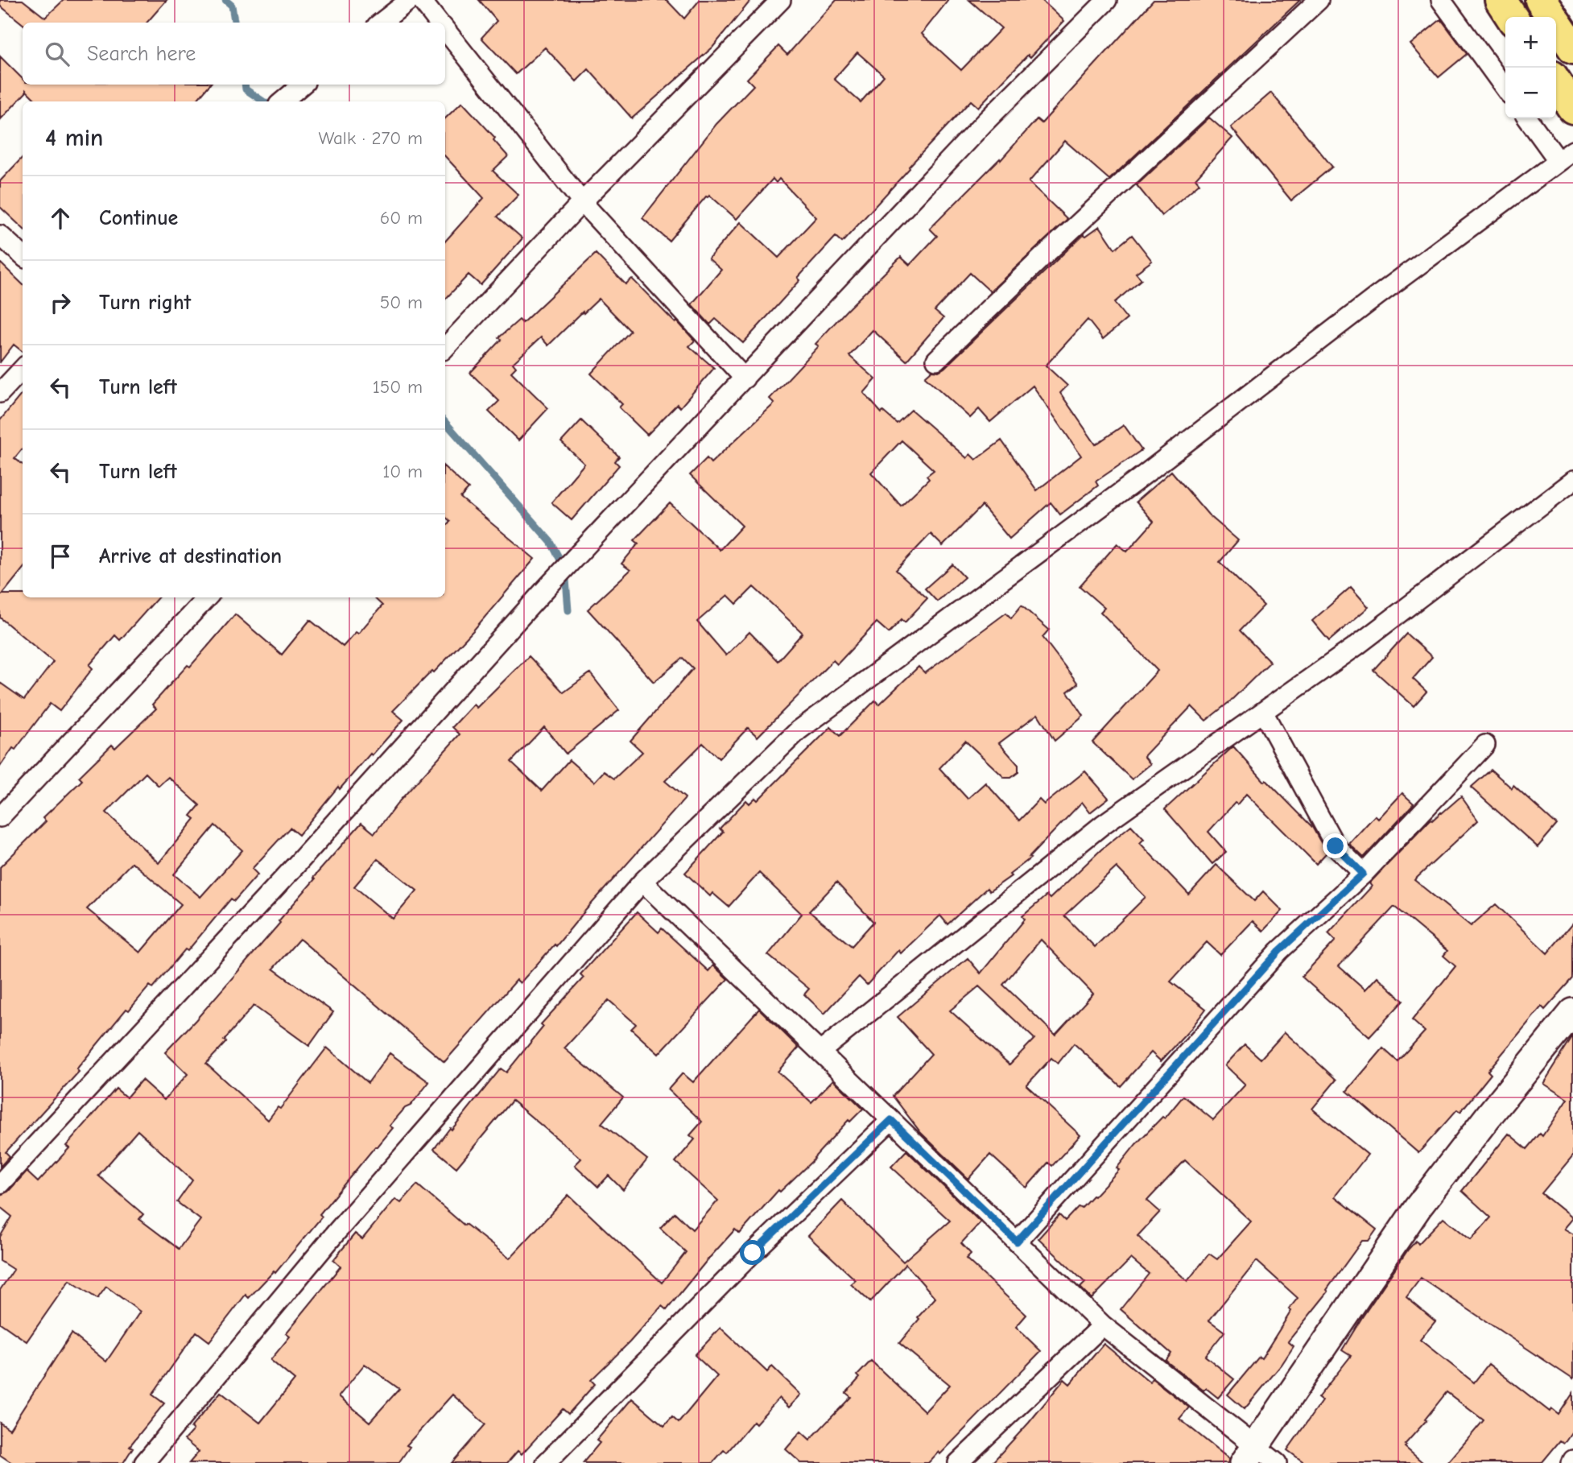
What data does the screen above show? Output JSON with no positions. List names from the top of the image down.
{
  "page": {
    "map_buttons": ["+", "−"],
    "search": "Search here",
    "heading": ["4 min", "Walk · 270 m"],
    "list": [
      ["Continue", "60 m"],
      ["Turn right", "50 m"],
      ["Turn left", "150 m"],
      ["Turn left", "10 m"],
      "Arrive at destination"
    ]
  }
}
